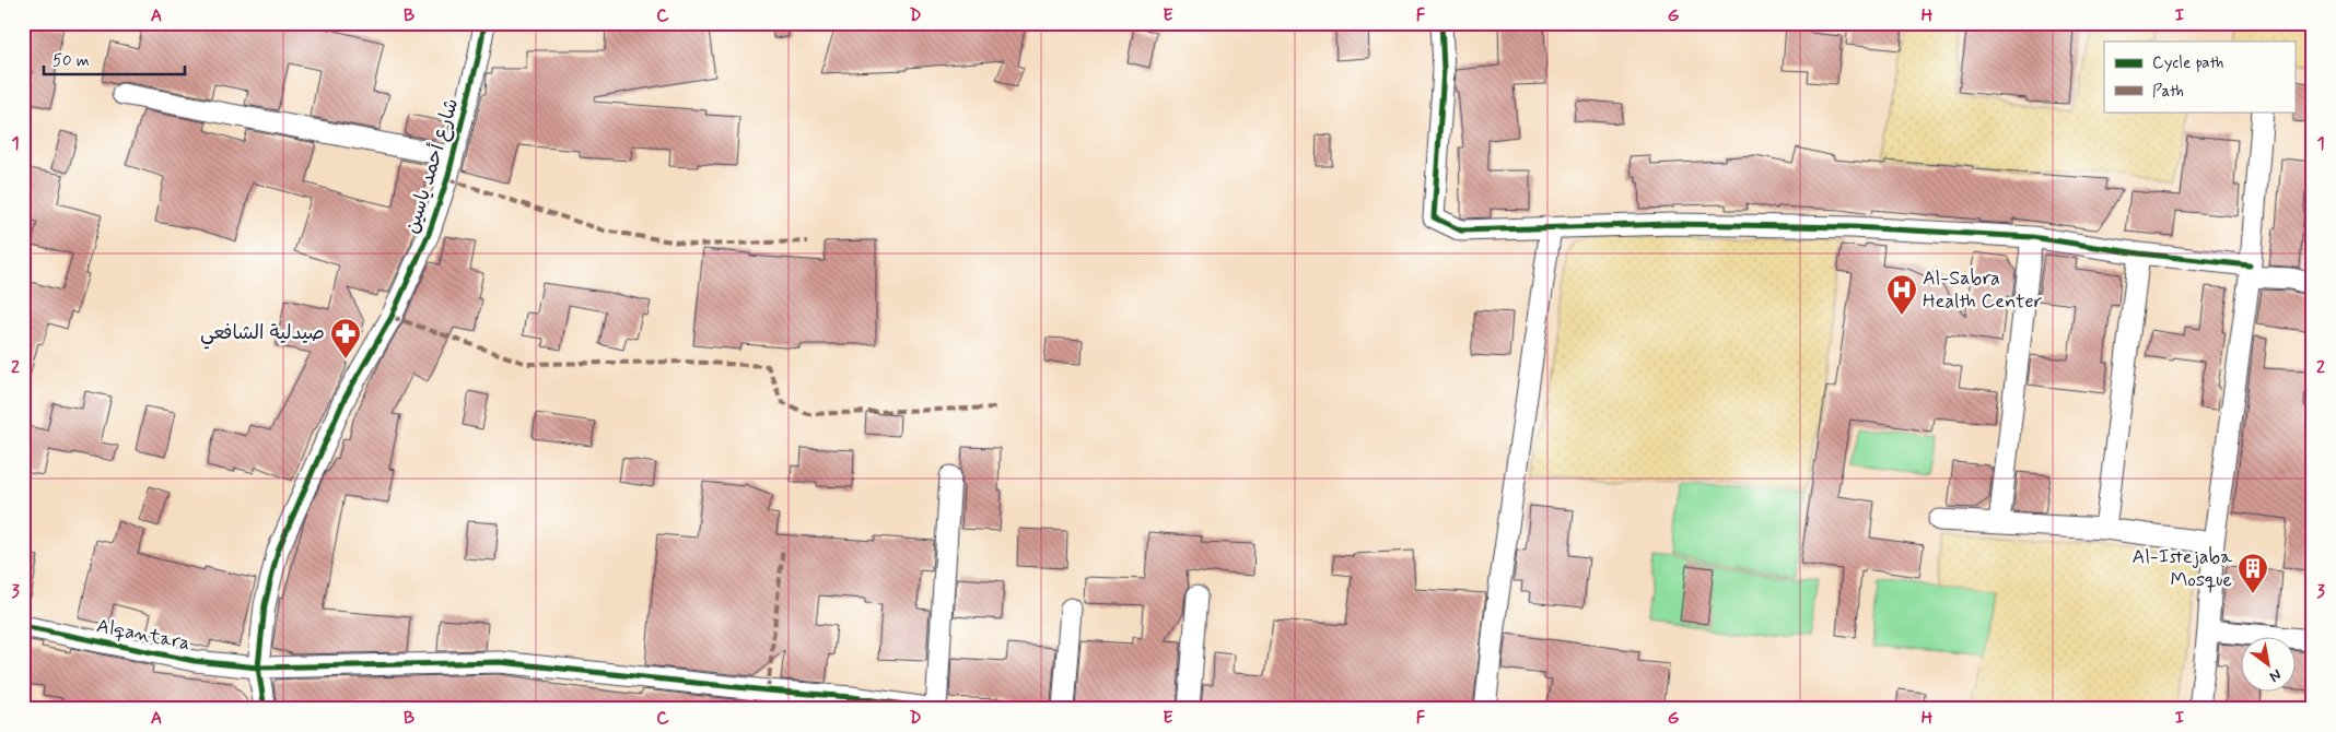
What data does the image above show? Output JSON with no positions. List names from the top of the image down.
{
  "streets": {
    "street": ["شارع أحمد ياسين", "Alqantara"]
  },
  "crossings": [
    ["شارع أحمد ياسين", "Alqantara"]
  ],
  "places": {
    "hospital": ["Al-Sabra Health Center"],
    "pharmacy": ["صيدلية الشافعي"],
    "building": ["Al-Istejaba Mosque"]
  },
  "legend": ["Cycle path", "Path"],
  "scale_bar": "50 m",
  "north": "bottom right",
  "grid": {
    "columns": [
      "A",
      "B",
      "C",
      "D",
      "E",
      "F",
      "G",
      "H",
      "I"
    ],
    "rows": ["1", "2", "3"]
  }
}
